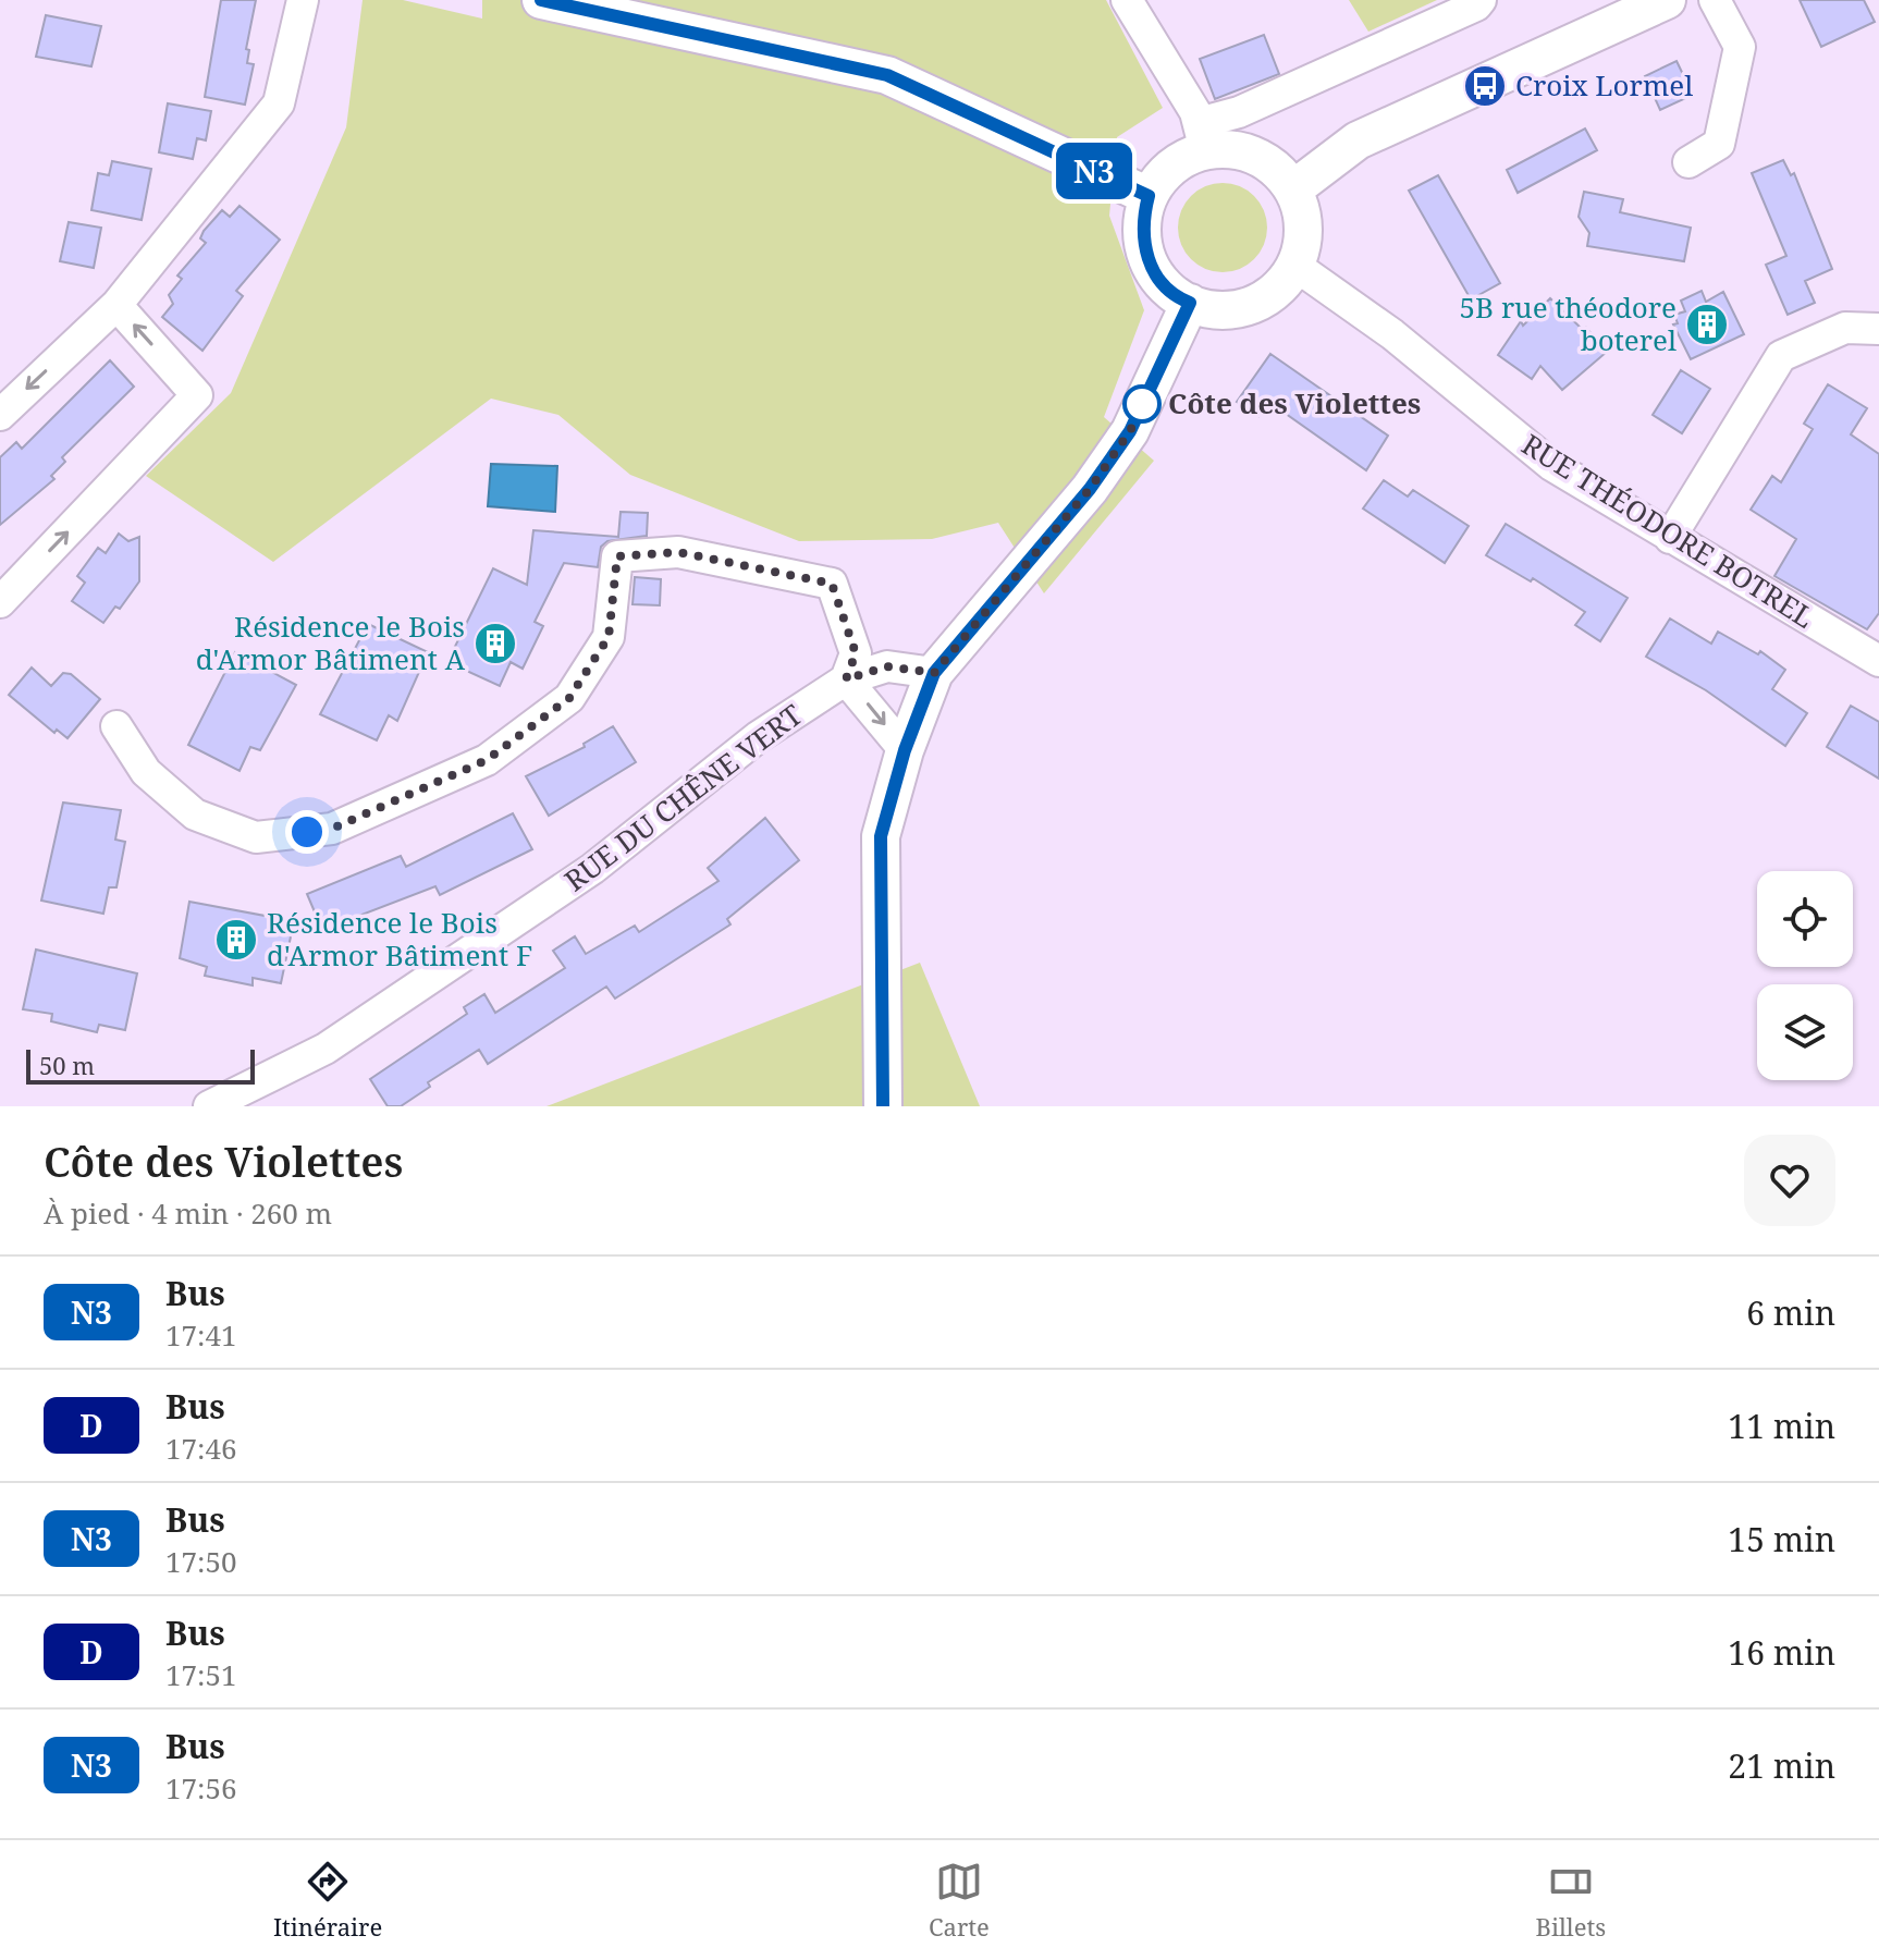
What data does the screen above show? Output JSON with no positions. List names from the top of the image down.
{
  "streets": {
    "street": ["RUE THÉODORE BOTREL", "RUE DU CHÊNE VERT"]
  },
  "places": {
    "bus stop": ["Croix Lormel"],
    "building": ["5B rue théodore boterel", "Résidence le Bois d'Armor Bâtiment A", "Résidence le Bois d'Armor Bâtiment F"],
    "other": ["Côte des Violettes"]
  },
  "lines": ["bus line N3"],
  "scale_bar": "50 m",
  "page": {
    "on_map": "N3",
    "scale": "50 m",
    "heading": ["Côte des Violettes", "À pied · 4 min · 260 m"],
    "list": [
      {
        "mark": "N3",
        "name": "Bus",
        "note": "17:41",
        "value": "6 min"
      },
      {
        "mark": "D",
        "name": "Bus",
        "note": "17:46",
        "value": "11 min"
      },
      {
        "mark": "N3",
        "name": "Bus",
        "note": "17:50",
        "value": "15 min"
      },
      {
        "mark": "D",
        "name": "Bus",
        "note": "17:51",
        "value": "16 min"
      },
      {
        "mark": "N3",
        "name": "Bus",
        "note": "17:56",
        "value": "21 min"
      }
    ],
    "tabs": ["Itinéraire", "Carte", "Billets"]
  }
}
